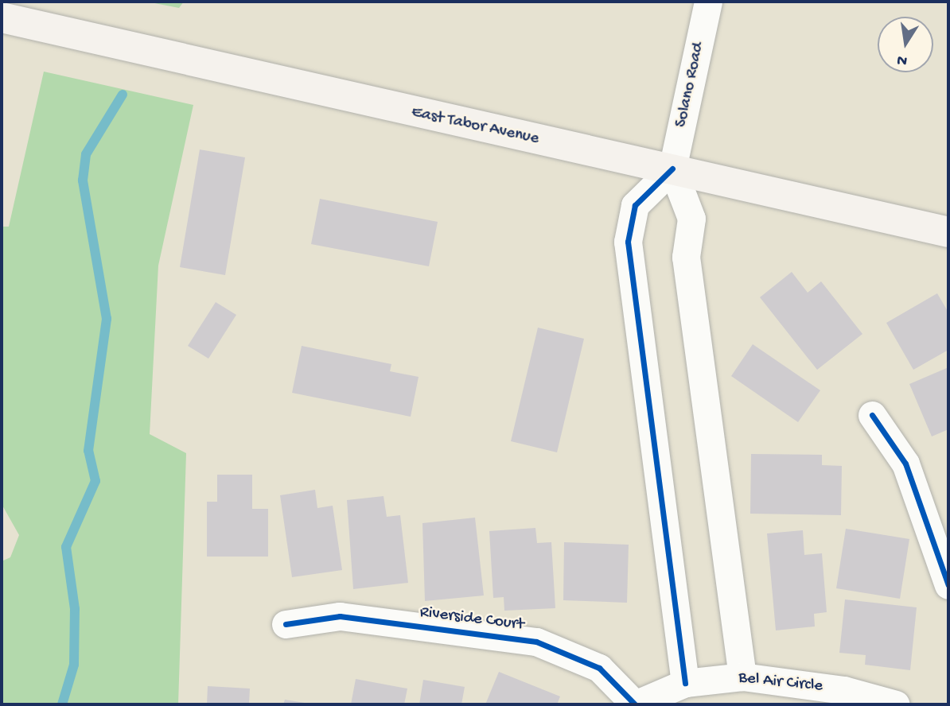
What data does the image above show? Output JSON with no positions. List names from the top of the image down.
{
  "streets": {
    "main road": ["East Tabor Avenue"],
    "street": ["Solano Road", "Riverside Court", "Bel Air Circle"]
  },
  "crossings": [
    ["Solano Road", "East Tabor Avenue"],
    ["Riverside Court", "Bel Air Circle"]
  ],
  "north": "bottom"
}
